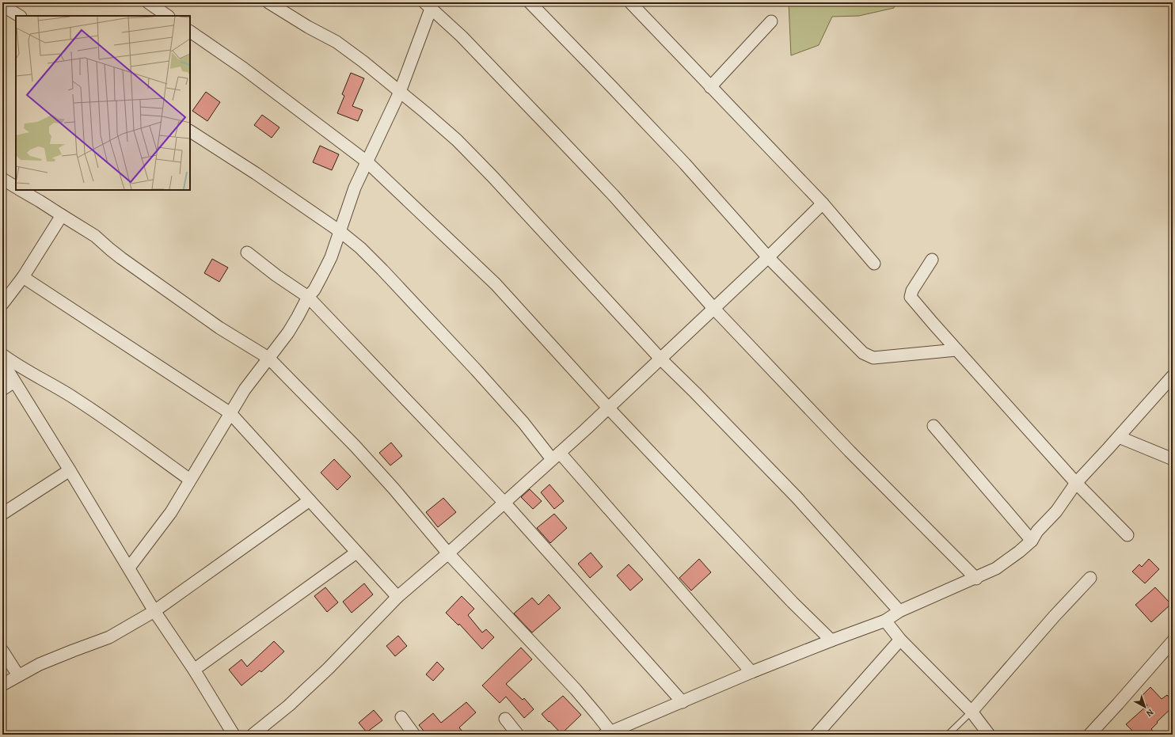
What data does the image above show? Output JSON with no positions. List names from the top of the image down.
{
  "north": "bottom right"
}
